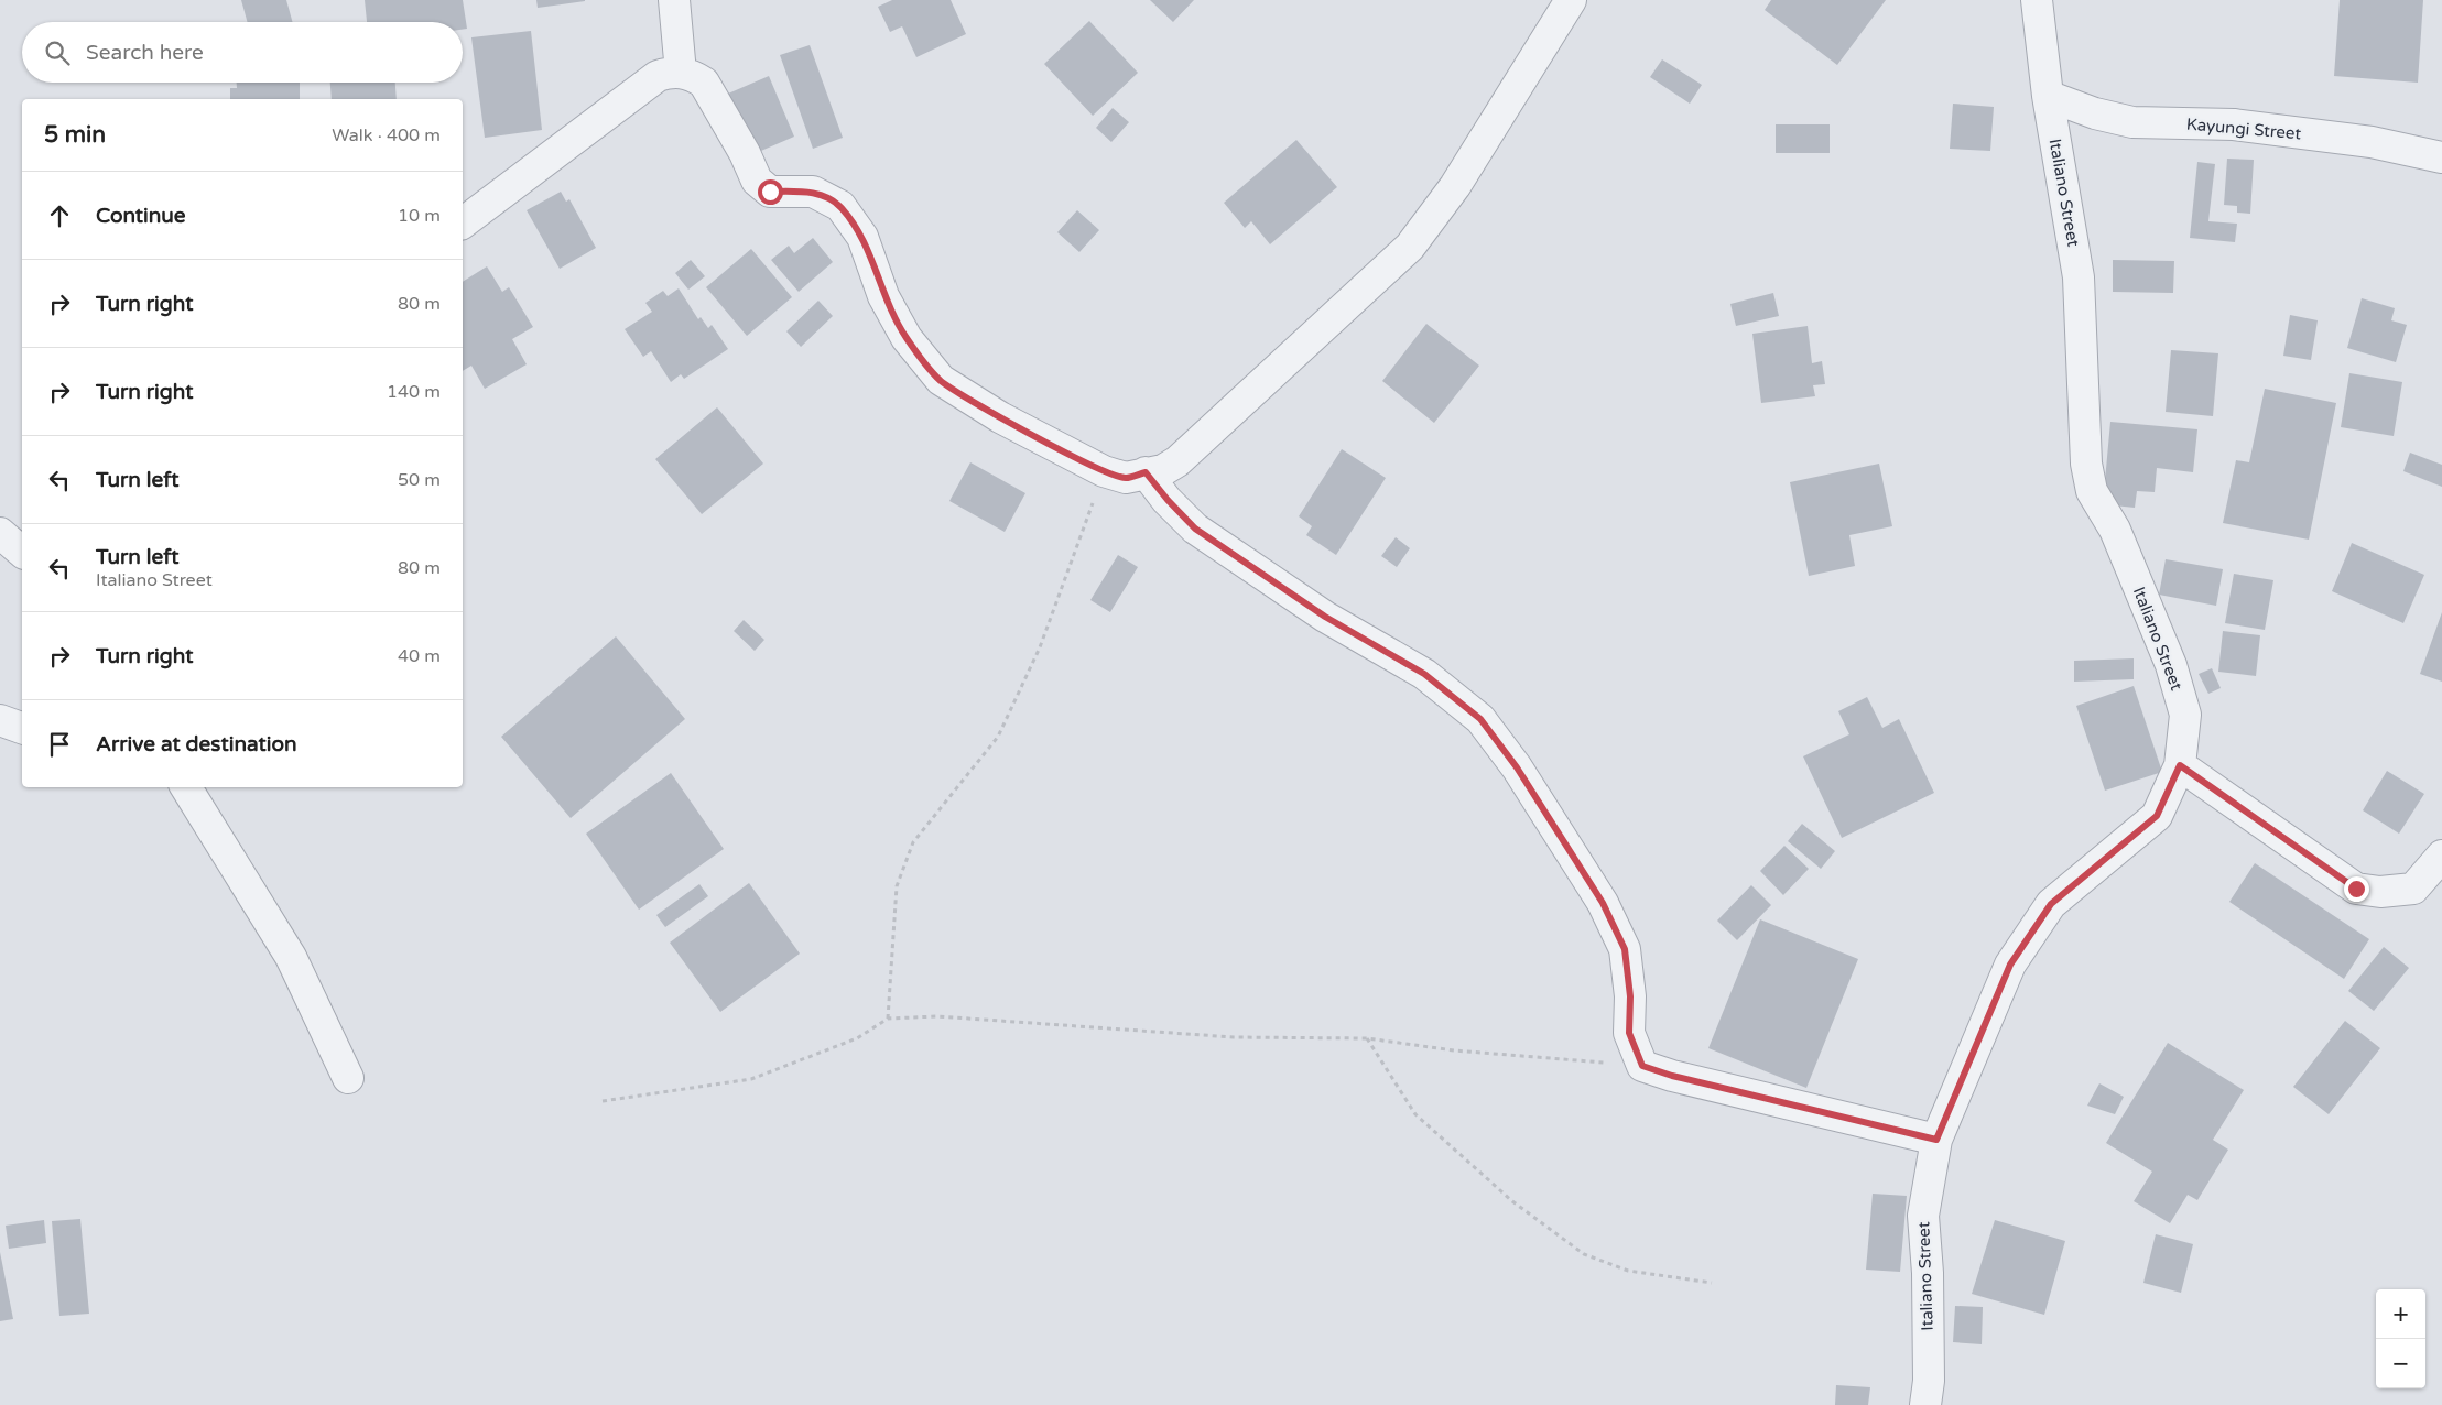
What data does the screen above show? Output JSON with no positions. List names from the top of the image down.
{
  "streets": {
    "street": ["Kayungi Street", "Italiano Street"]
  },
  "crossings": [
    ["Kayungi Street", "Italiano Street"]
  ],
  "page": {
    "search": "Search here",
    "heading": ["5 min", "Walk · 400 m"],
    "list": [
      ["Continue", "10 m"],
      ["Turn right", "80 m"],
      ["Turn right", "140 m"],
      ["Turn left", "50 m"],
      ["Turn left", "Italiano Street", "80 m"],
      ["Turn right", "40 m"],
      "Arrive at destination"
    ],
    "map_buttons": ["+", "−"]
  }
}
